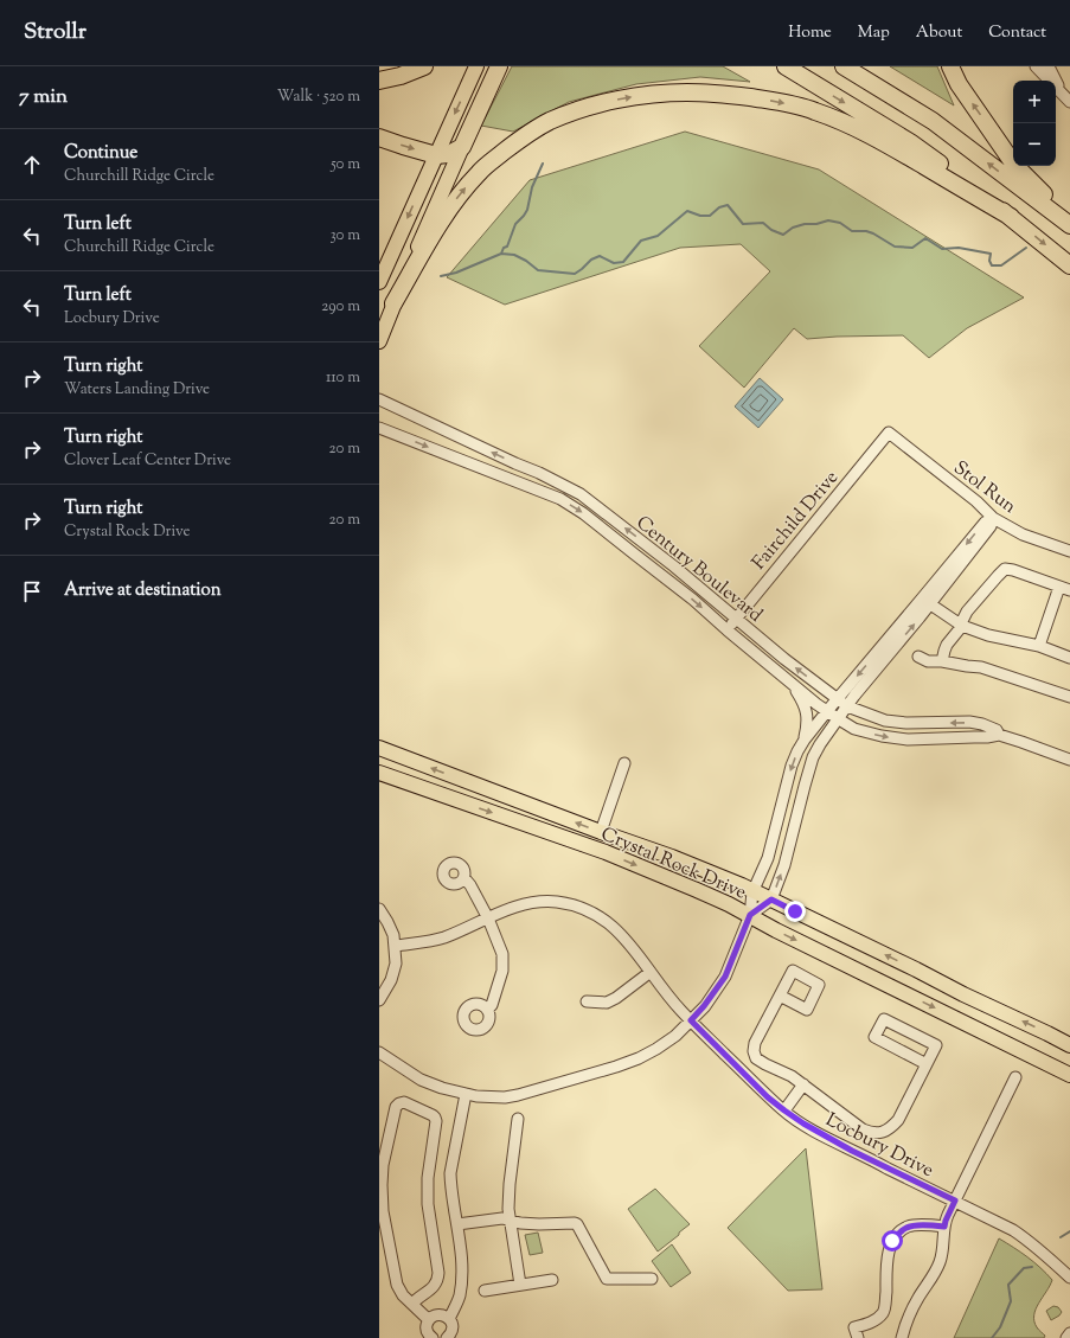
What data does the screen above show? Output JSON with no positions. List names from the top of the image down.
{
  "streets": {
    "main road": ["Crystal Rock Drive"],
    "street": [
      "Stol Run",
      "Fairchild Drive",
      "Century Boulevard",
      "Locbury Drive"
    ]
  },
  "crossings": [
    ["Stol Run", "Fairchild Drive"],
    ["Fairchild Drive", "Century Boulevard"]
  ],
  "page": {
    "header": "Strollr",
    "nav": [
      "Home",
      "Map",
      "About",
      "Contact"
    ],
    "heading": ["7 min", "Walk · 520 m"],
    "map_buttons": ["+", "−"],
    "list": [
      ["Continue", "Churchill Ridge Circle", "50 m"],
      ["Turn left", "Churchill Ridge Circle", "30 m"],
      ["Turn left", "Locbury Drive", "290 m"],
      ["Turn right", "Waters Landing Drive", "110 m"],
      ["Turn right", "Clover Leaf Center Drive", "20 m"],
      ["Turn right", "Crystal Rock Drive", "20 m"],
      "Arrive at destination"
    ]
  }
}
